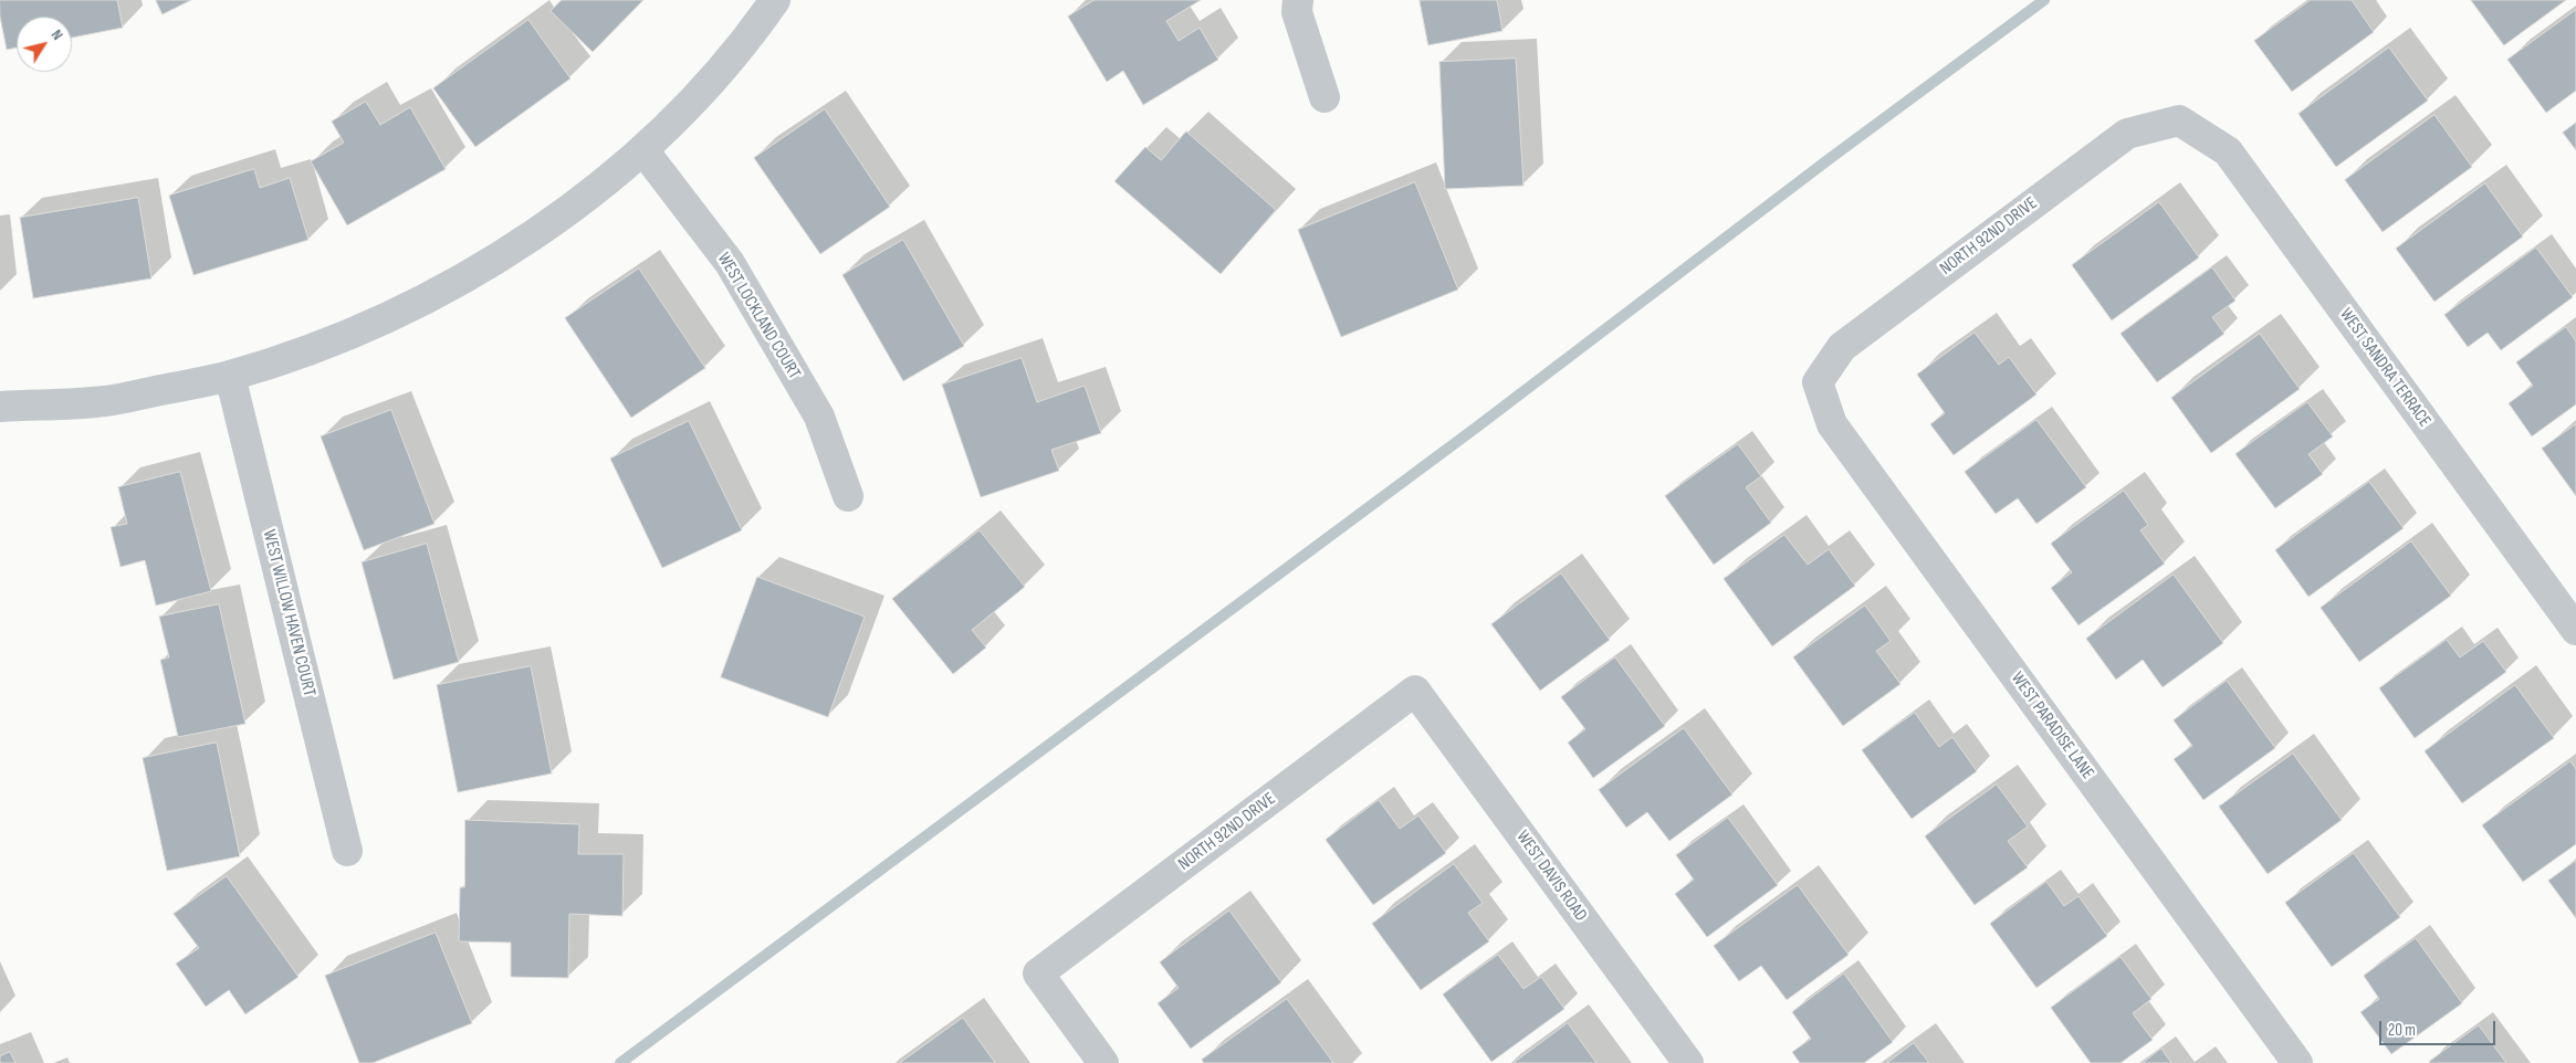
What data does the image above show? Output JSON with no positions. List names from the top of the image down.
{
  "streets": {
    "street": [
      "NORTH 92ND DRIVE",
      "WEST LOCKLAND COURT",
      "WEST SANDRA TERRACE",
      "WEST WILLOW HAVEN COURT",
      "WEST PARADISE LANE",
      "WEST DAVIS ROAD"
    ]
  },
  "crossings": [
    ["NORTH 92ND DRIVE", "WEST SANDRA TERRACE"],
    ["NORTH 92ND DRIVE", "WEST PARADISE LANE"],
    ["NORTH 92ND DRIVE", "WEST DAVIS ROAD"]
  ],
  "scale_bar": "20 m",
  "north": "top right"
}
